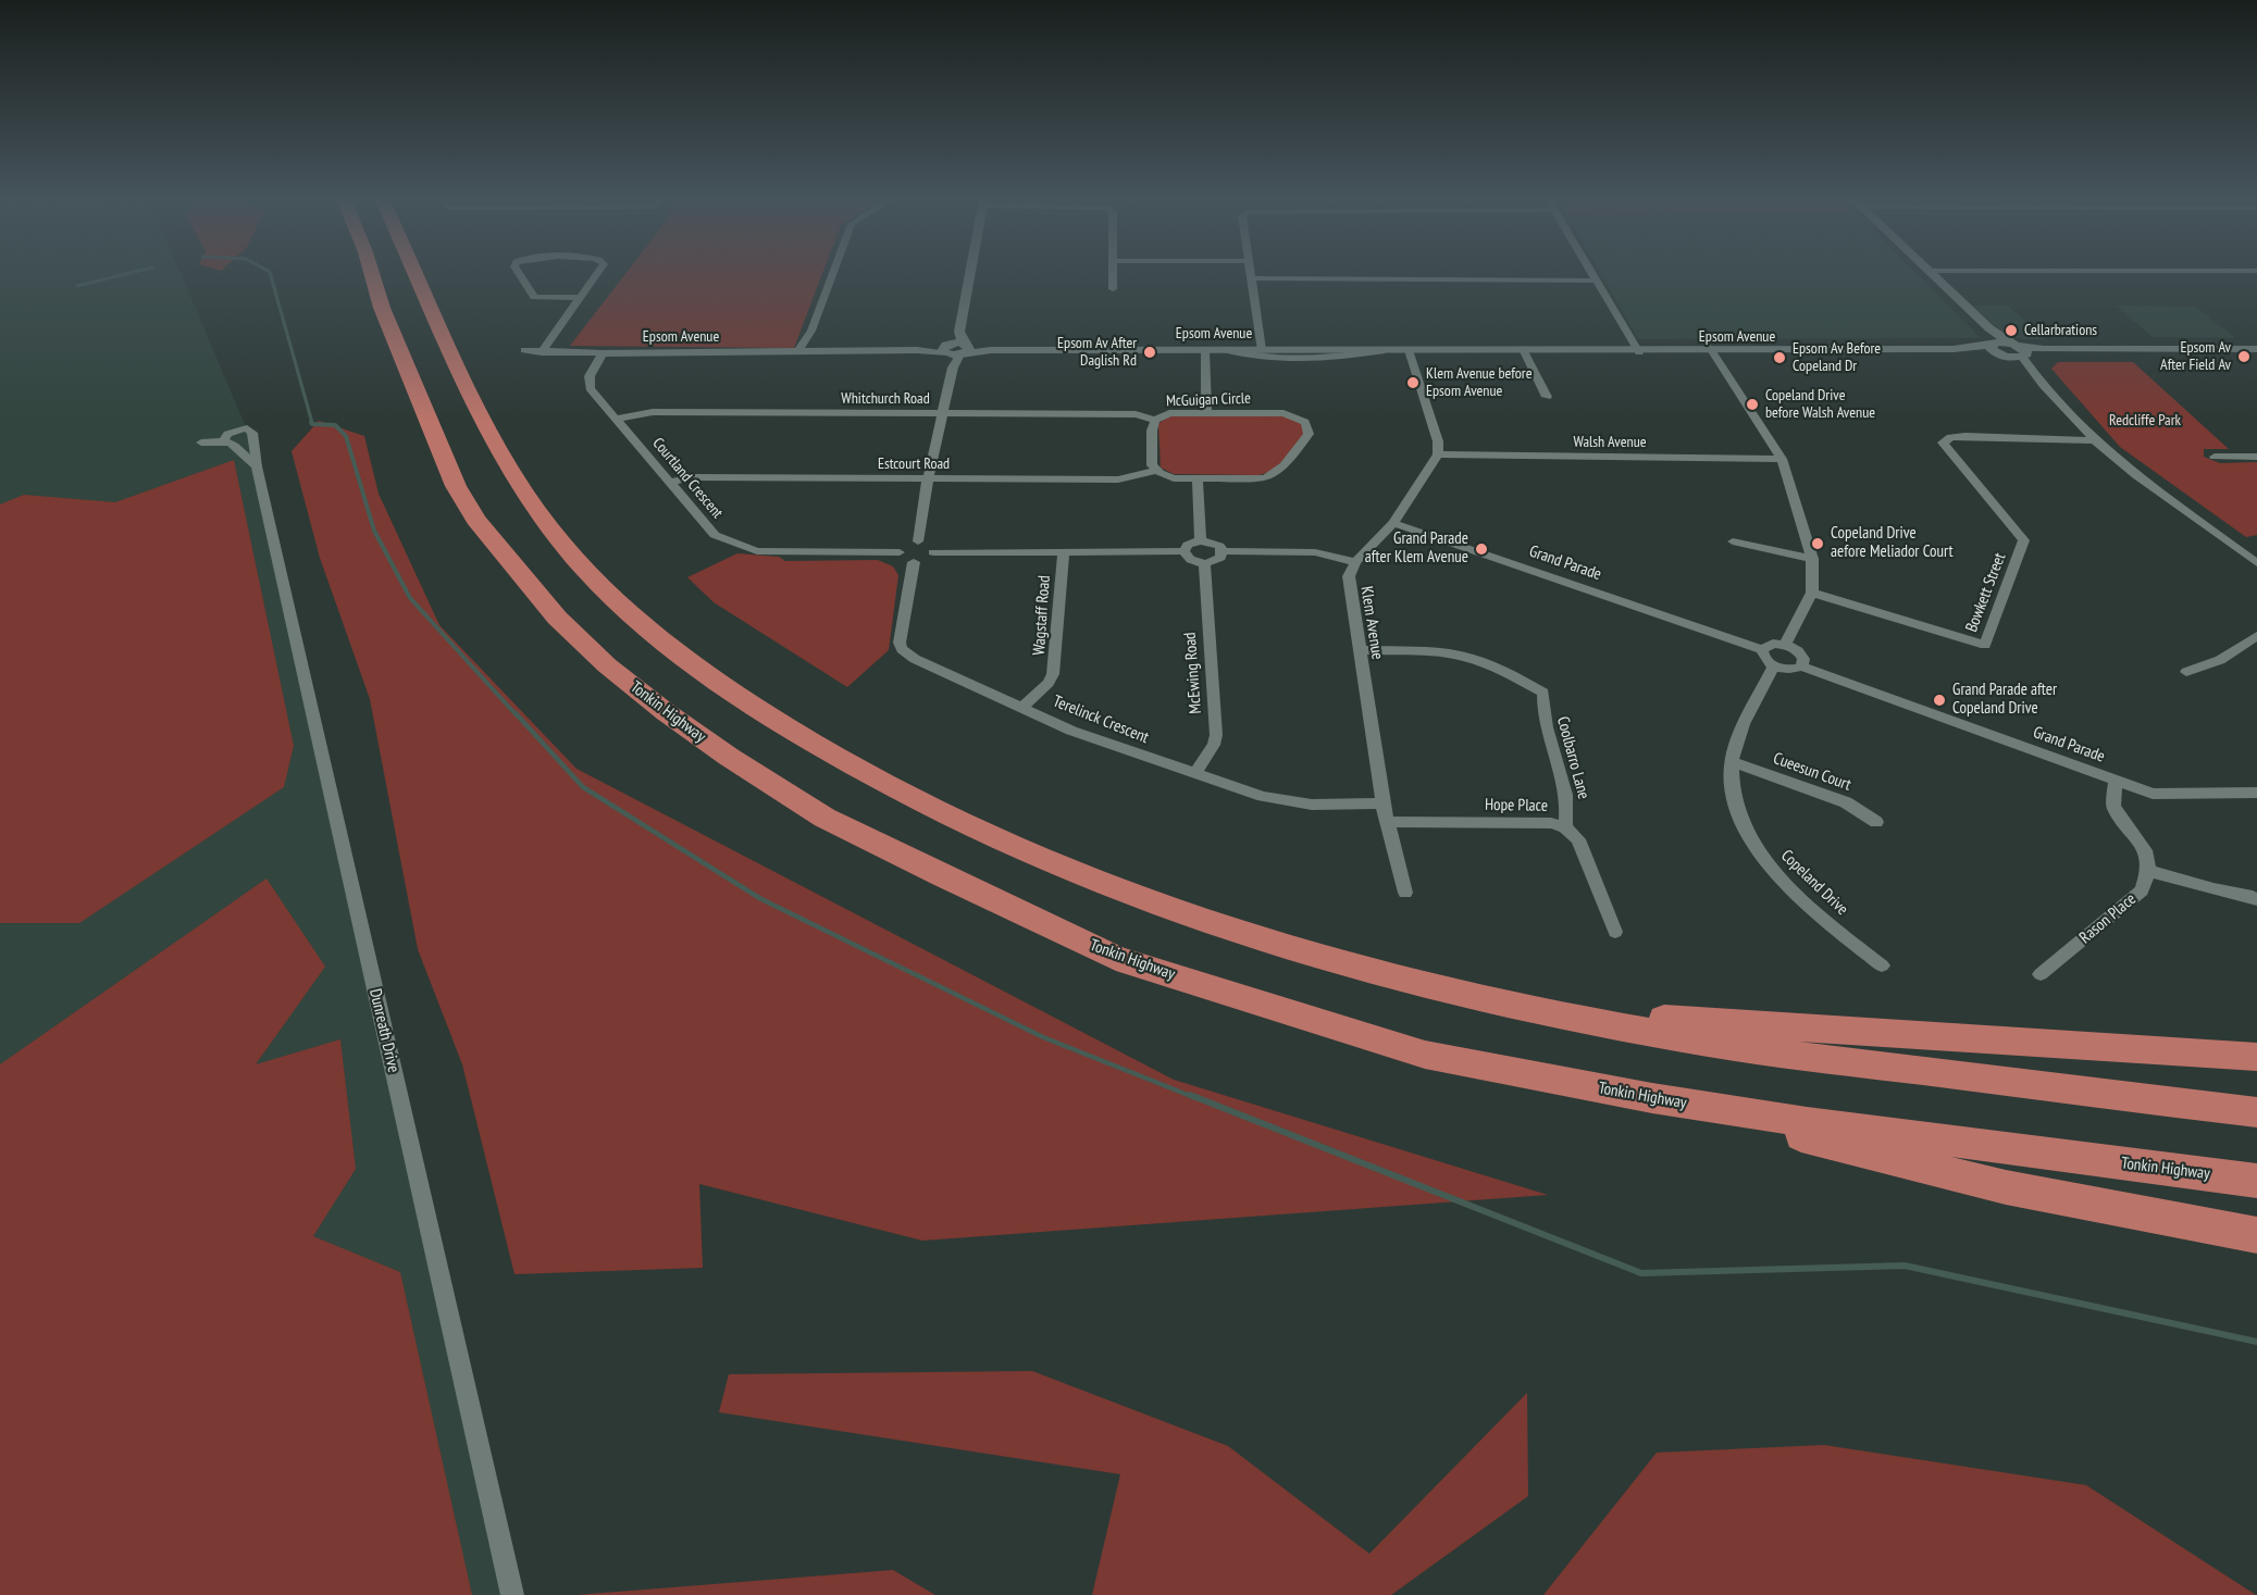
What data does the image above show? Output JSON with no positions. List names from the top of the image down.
{
  "streets": {
    "highway": ["Tonkin Highway"],
    "street": [
      "Epsom Avenue",
      "Whitchurch Road",
      "McGuigan Circle",
      "Walsh Avenue",
      "Estcourt Road",
      "Courtland Crescent",
      "Grand Parade",
      "Bowkett Street",
      "Wagstaff Road",
      "Klem Avenue",
      "McEwing Road",
      "Terelinck Crescent",
      "Coolbarro Lane",
      "Cueesun Court",
      "Hope Place",
      "Copeland Drive",
      "Rason Place",
      "Dunreath Drive"
    ]
  },
  "crossings": [
    ["Epsom Avenue", "Courtland Crescent"],
    ["Whitchurch Road", "McGuigan Circle"],
    ["Whitchurch Road", "Courtland Crescent"],
    ["McGuigan Circle", "Estcourt Road"],
    ["Estcourt Road", "Courtland Crescent"],
    ["Wagstaff Road", "Terelinck Crescent"],
    ["Klem Avenue", "Terelinck Crescent"],
    ["Klem Avenue", "Coolbarro Lane"],
    ["Klem Avenue", "Hope Place"],
    ["McEwing Road", "Terelinck Crescent"],
    ["Coolbarro Lane", "Hope Place"],
    ["Cueesun Court", "Copeland Drive"]
  ],
  "parks": ["Redcliffe Park"],
  "places": [
    "Cellarbrations",
    "Epsom Av After Daglish Rd",
    "Epsom Av After Field Av",
    "Epsom Av Before Copeland Dr",
    "Klem Avenue before Epsom Avenue",
    "Copeland Drive before Walsh Avenue",
    "Copeland Drive aefore Meliador Court",
    "Grand Parade after Klem Avenue",
    "Grand Parade after Copeland Drive"
  ]
}
